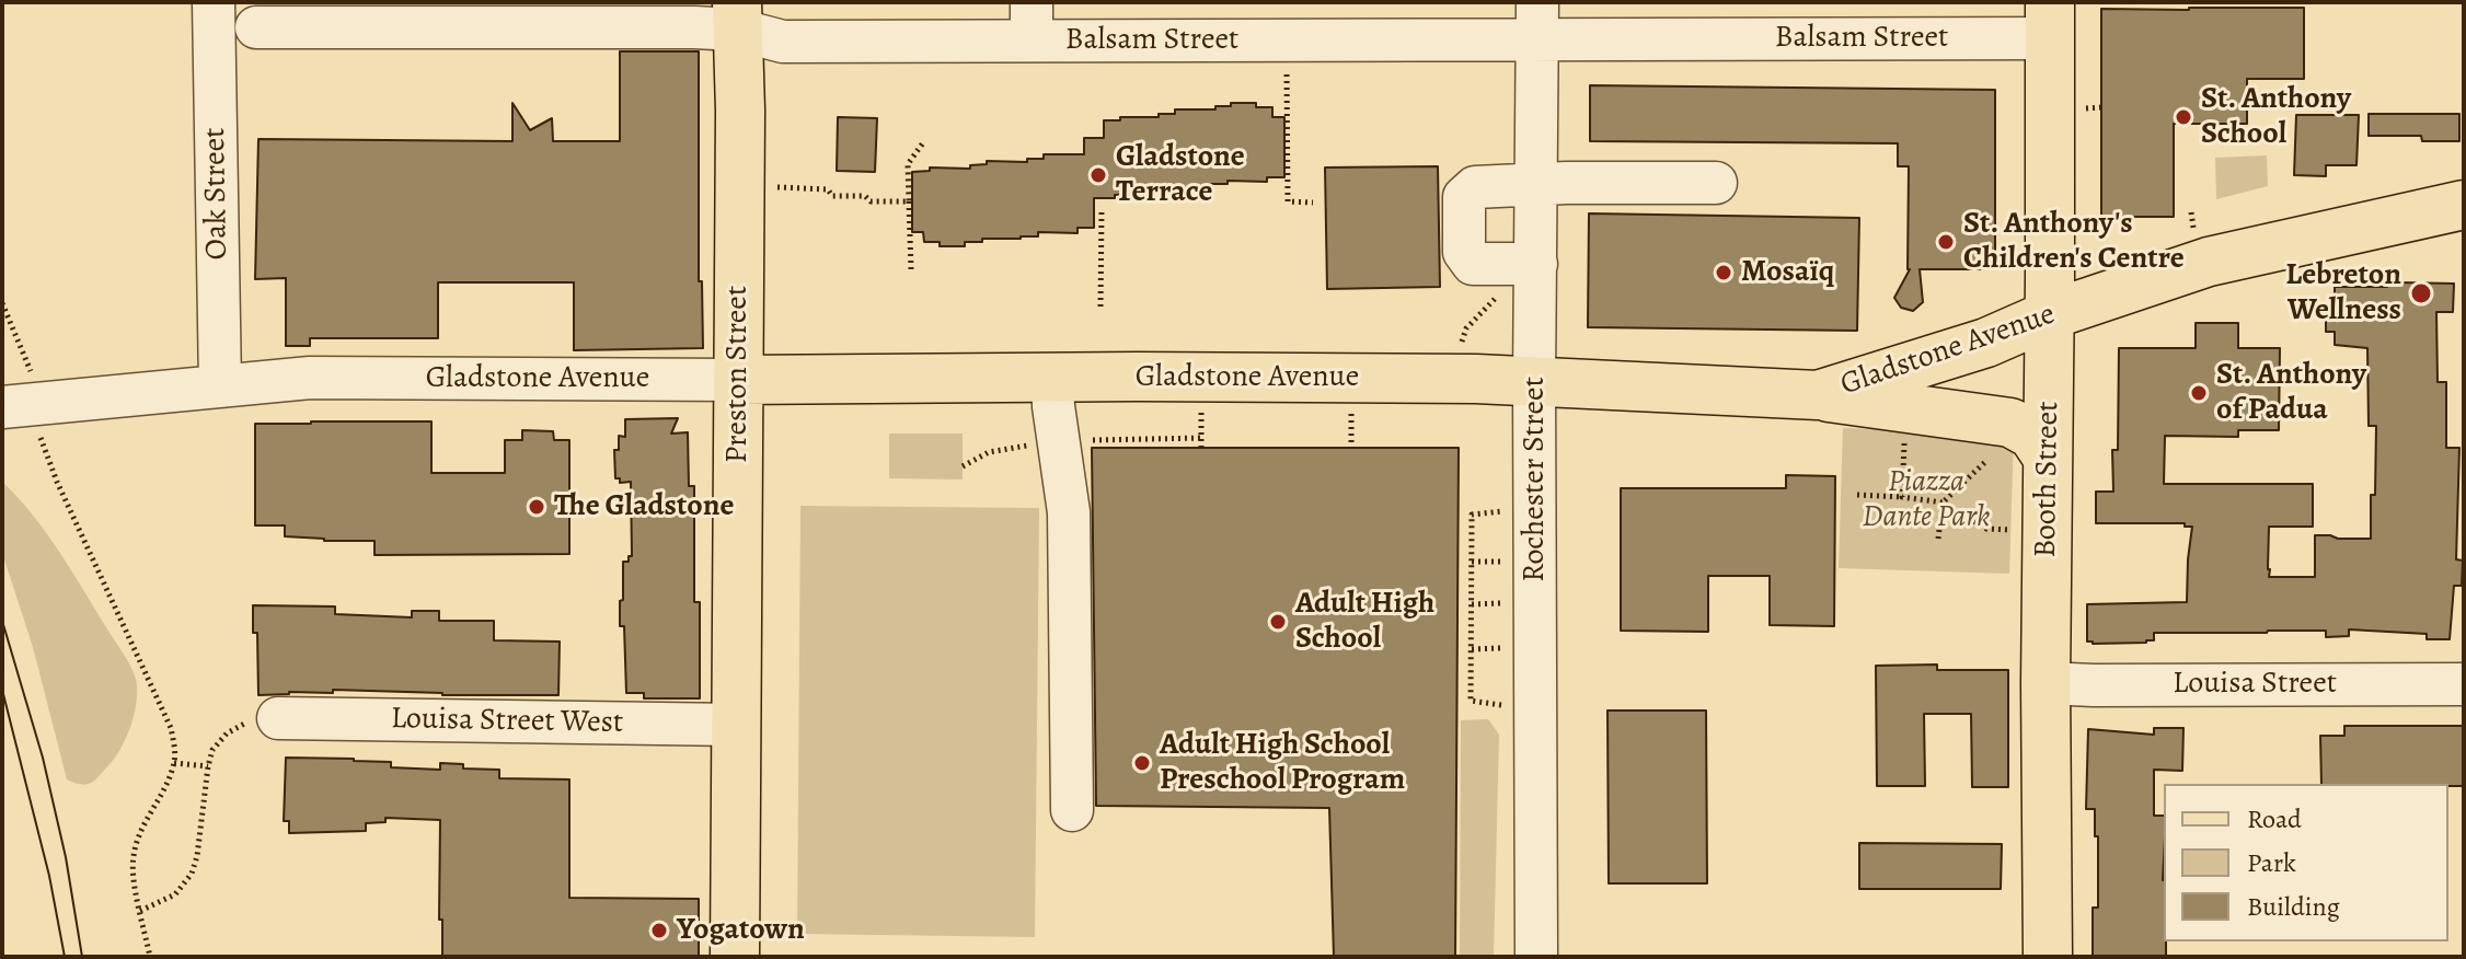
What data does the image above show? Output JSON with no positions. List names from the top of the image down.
{
  "streets": {
    "main road": ["Gladstone Avenue", "Preston Street", "Booth Street"],
    "street": [
      "Balsam Street",
      "Oak Street",
      "Rochester Street",
      "Louisa Street",
      "Louisa Street West"
    ]
  },
  "crossings": [
    ["Balsam Street", "Preston Street"],
    ["Balsam Street", "Rochester Street"],
    ["Balsam Street", "Booth Street"],
    ["Oak Street", "Gladstone Avenue"],
    ["Gladstone Avenue", "Preston Street"],
    ["Gladstone Avenue", "Rochester Street"],
    ["Gladstone Avenue", "Booth Street"],
    ["Preston Street", "Louisa Street West"],
    ["Booth Street", "Louisa Street"]
  ],
  "parks": ["Piazza Dante Park"],
  "places": [
    "St. Anthony School",
    "Gladstone Terrace",
    "St. Anthony's Children's Centre",
    "Mosaïq",
    "Lebreton Wellness",
    "St. Anthony of Padua",
    "The Gladstone",
    "Adult High School",
    "Adult High School Preschool Program",
    "Yogatown"
  ],
  "legend": ["Road", "Park", "Building"]
}
